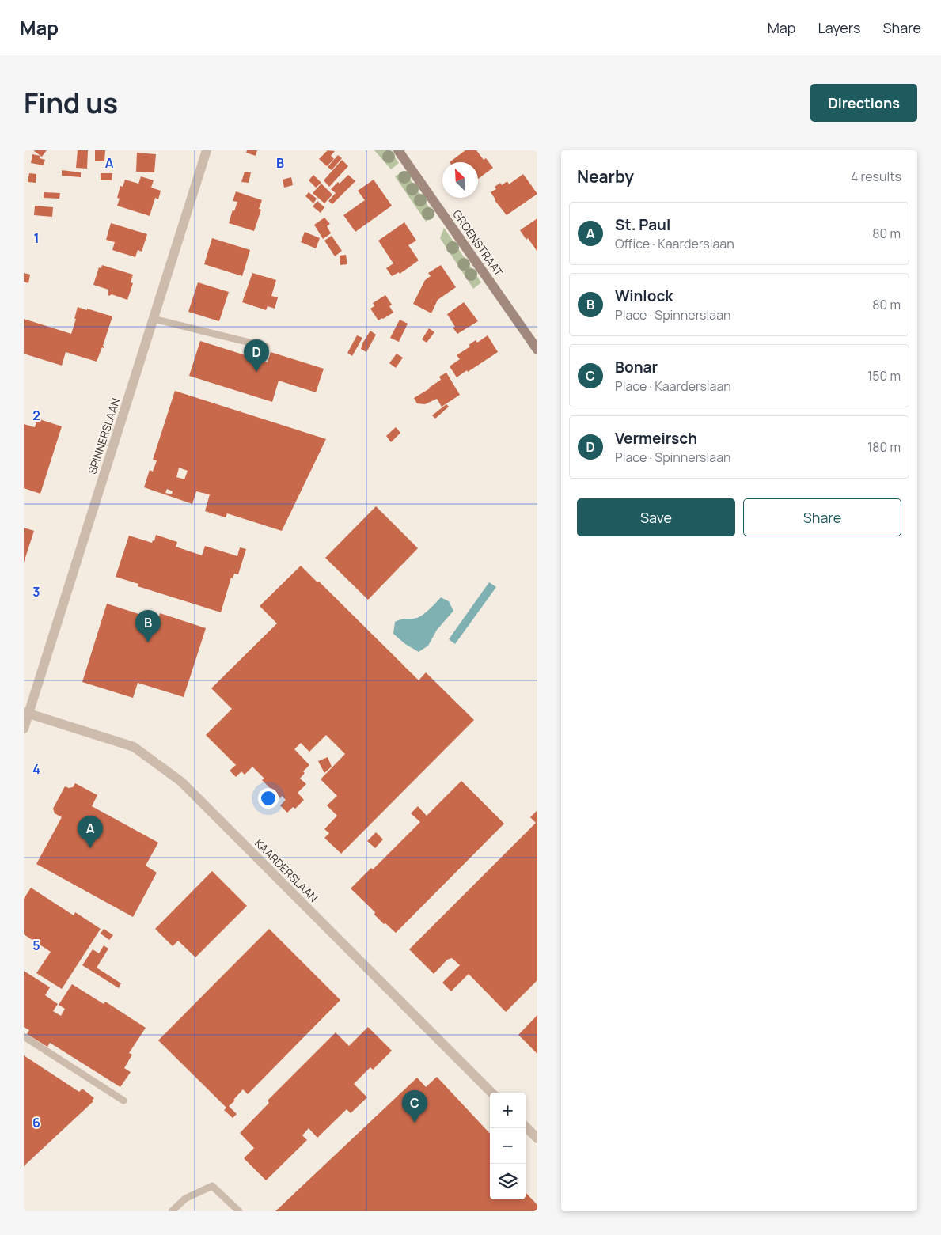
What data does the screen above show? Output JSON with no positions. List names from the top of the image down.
{
  "streets": {
    "street": ["GROENSTRAAT", "SPINNERSLAAN", "KAARDERSLAAN"]
  },
  "crossings": [
    ["SPINNERSLAAN", "KAARDERSLAAN"]
  ],
  "north": "top left",
  "page": {
    "header": "Map",
    "nav": ["Map", "Layers", "Share"],
    "title": "Find us",
    "buttons": [
      "Directions",
      ["Save", "Share"]
    ],
    "heading": ["Nearby", "4 results"],
    "list": [
      {
        "mark": "A",
        "name": "St. Paul",
        "note": "Office · Kaarderslaan",
        "value": "80 m"
      },
      {
        "mark": "B",
        "name": "Winlock",
        "note": "Place · Spinnerslaan",
        "value": "80 m"
      },
      {
        "mark": "C",
        "name": "Bonar",
        "note": "Place · Kaarderslaan",
        "value": "150 m"
      },
      {
        "mark": "D",
        "name": "Vermeirsch",
        "note": "Place · Spinnerslaan",
        "value": "180 m"
      }
    ],
    "pins": [
      "D",
      "B",
      "A",
      "C"
    ],
    "map_buttons": ["+", "−"]
  },
  "grid": {
    "columns": ["A", "B"],
    "rows": [
      "1",
      "2",
      "3",
      "4",
      "5",
      "6"
    ]
  }
}
